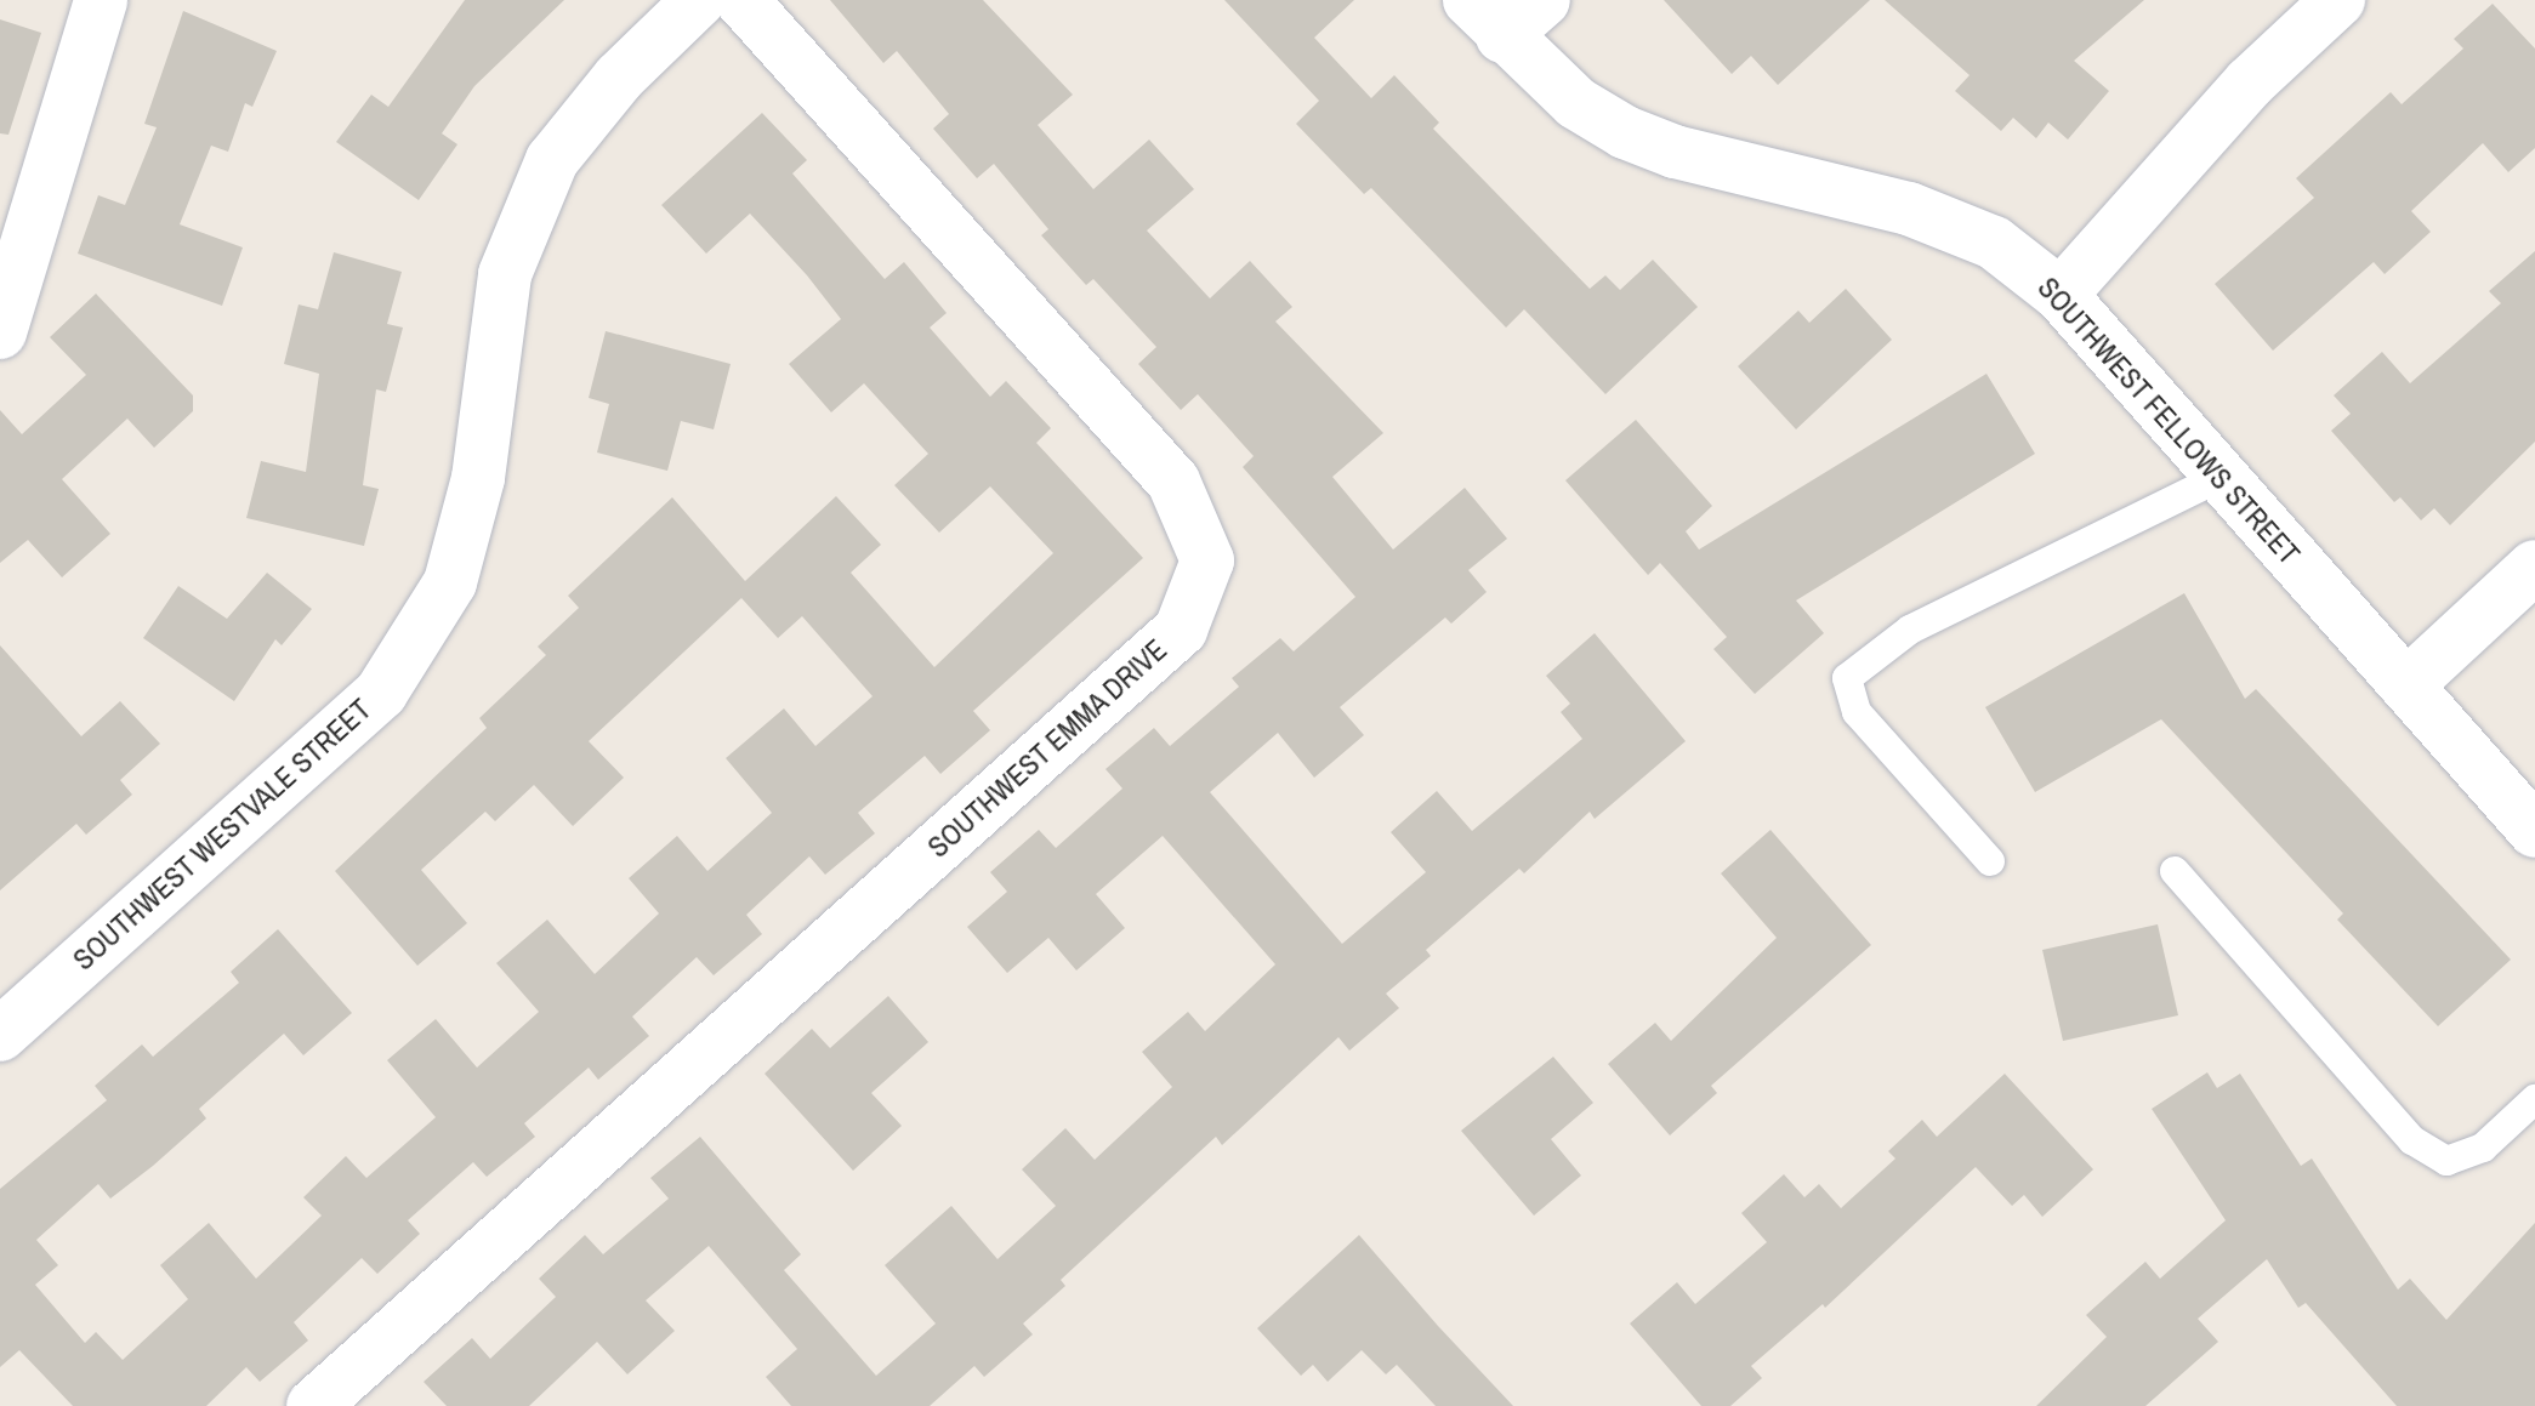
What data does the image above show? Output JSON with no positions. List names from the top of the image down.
{
  "streets": {
    "street": ["SOUTHWEST FELLOWS STREET", "SOUTHWEST EMMA DRIVE", "SOUTHWEST WESTVALE STREET"]
  }
}
